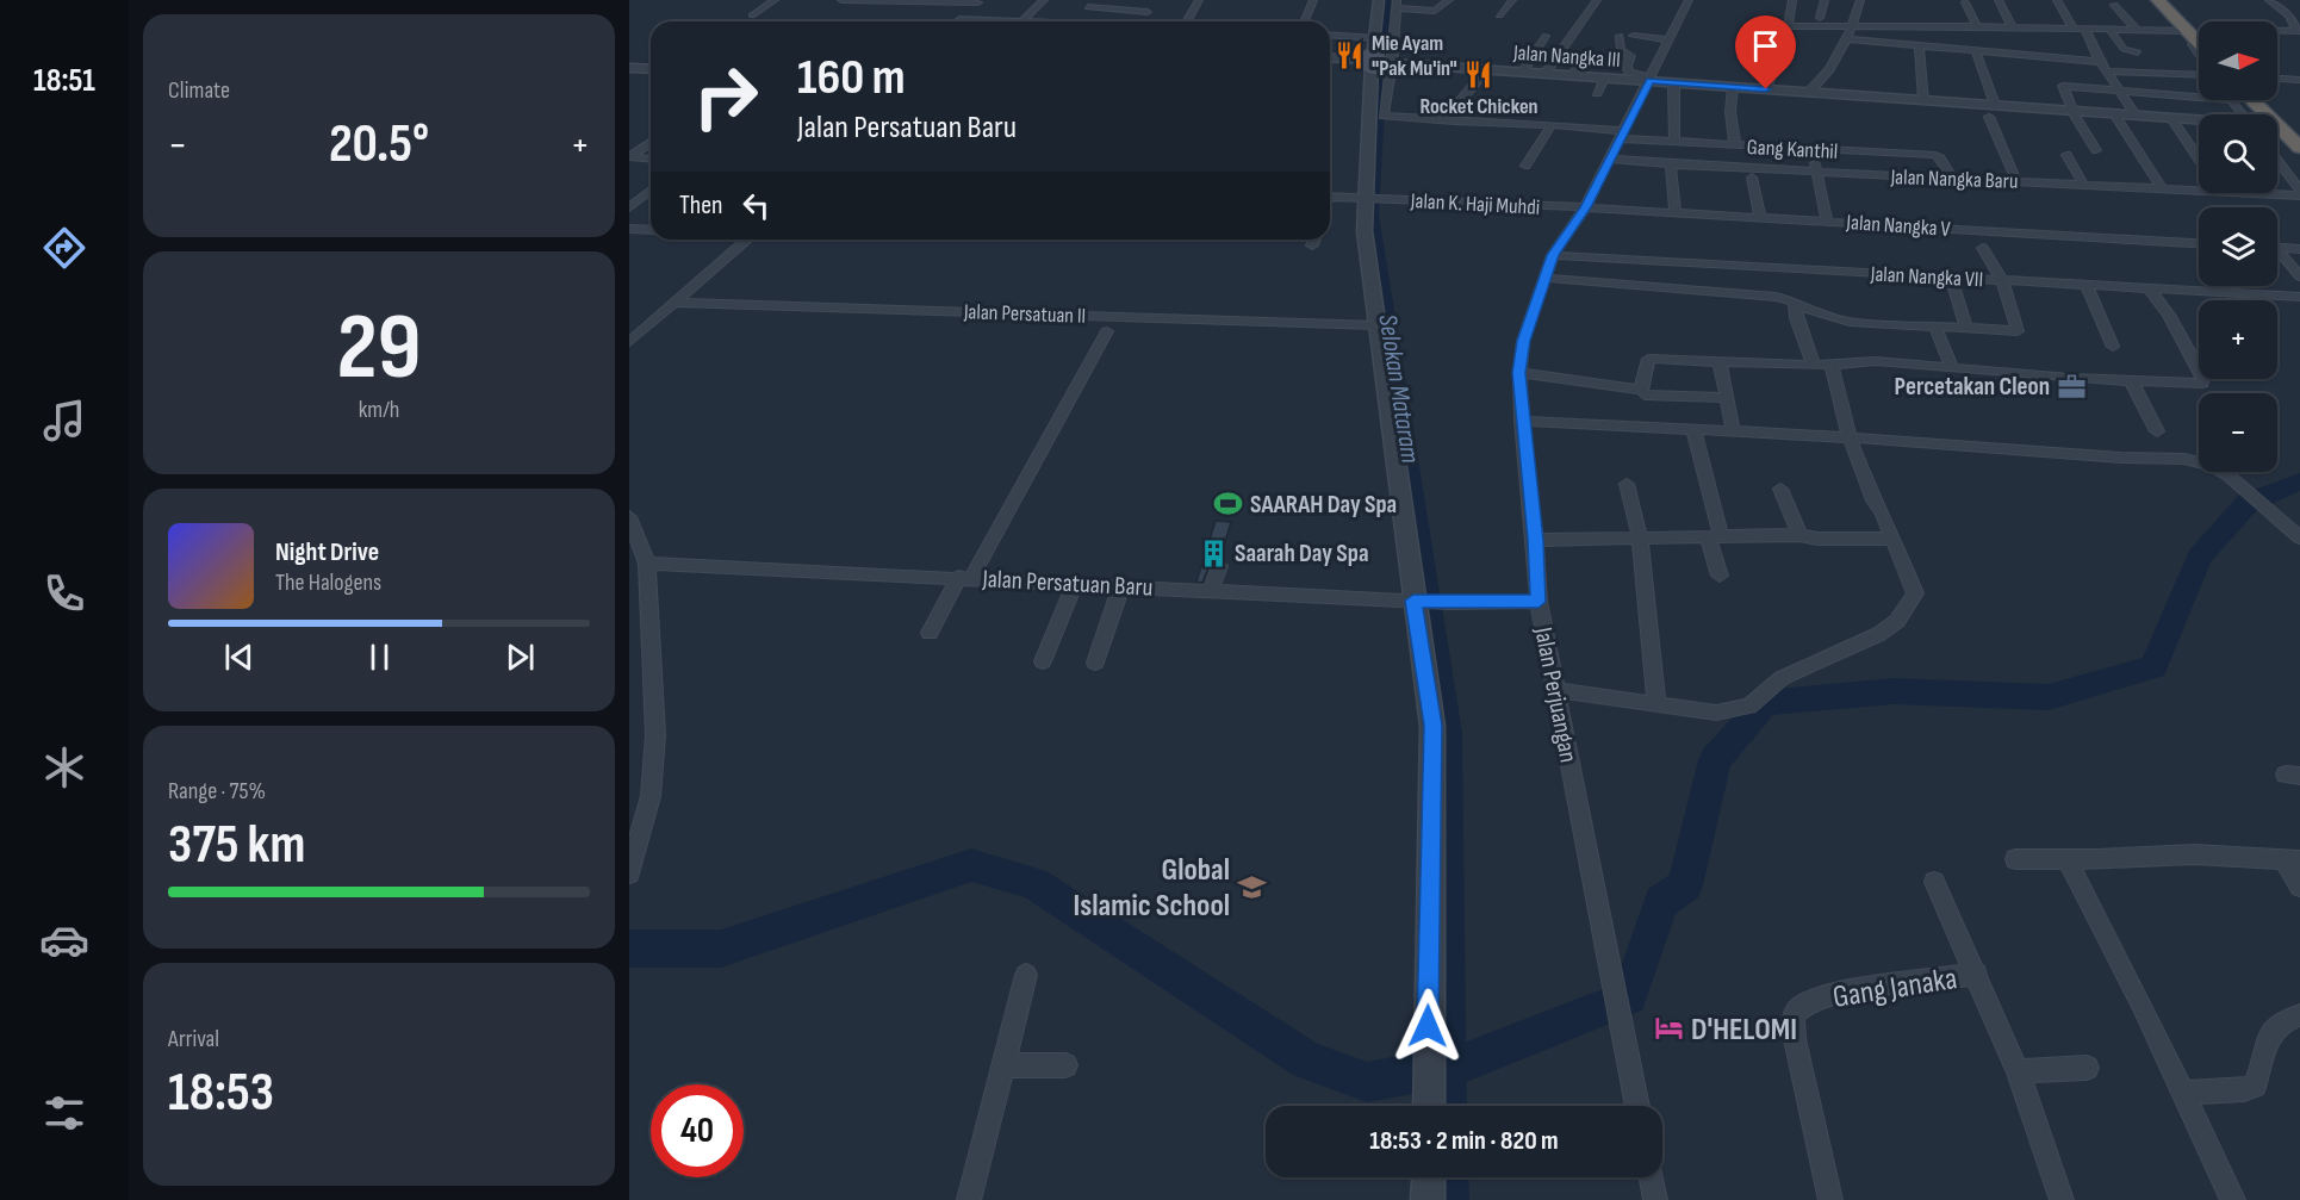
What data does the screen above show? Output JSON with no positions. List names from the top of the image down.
{
  "streets": {
    "street": [
      "Jalan Nangka III",
      "Gang Kanthil",
      "Jalan Nangka Baru",
      "Jalan K. Haji Muhdi",
      "Jalan Nangka V",
      "Jalan Nangka VII",
      "Jalan Persatuan II",
      "Jalan Persatuan Baru",
      "Jalan Perjuangan",
      "Gang Janaka"
    ]
  },
  "crossings": [
    ["Jalan Nangka III", "Gang Kanthil"],
    ["Jalan Nangka III", "Jalan Perjuangan"],
    ["Gang Kanthil", "Jalan Nangka Baru"],
    ["Gang Kanthil", "Jalan Perjuangan"],
    ["Jalan Nangka Baru", "Jalan Perjuangan"],
    ["Jalan K. Haji Muhdi", "Jalan Nangka V"],
    ["Jalan K. Haji Muhdi", "Jalan Perjuangan"],
    ["Jalan Nangka V", "Jalan Perjuangan"],
    ["Jalan Nangka VII", "Jalan Perjuangan"],
    ["Jalan Persatuan Baru", "Jalan Perjuangan"]
  ],
  "water": ["Selokan Mataram"],
  "places": {
    "restaurant": ["Mie Ayam \"Pak Mu'in\"", "Rocket Chicken"],
    "office": ["Percetakan Cleon"],
    "sports": ["SAARAH Day Spa"],
    "building": ["Saarah Day Spa"],
    "school or university": ["Global Islamic School"],
    "hotel": ["D'HELOMI"]
  },
  "north": "right",
  "page": {
    "tabs": "18:51",
    "tile": [
      "Climate",
      ["29", "km/h"],
      ["Range · 75%", "375 km"],
      ["Arrival", "18:53"]
    ],
    "map_buttons": ["+", "−"],
    "turn": ["160 m", "Jalan Persatuan Baru"],
    "heat": ["−", "20.5°", "+"],
    "then": "Then",
    "song": ["Night Drive", "The Halogens"],
    "limit": "40",
    "trip": "18:53 · 2 min · 820 m"
  }
}
